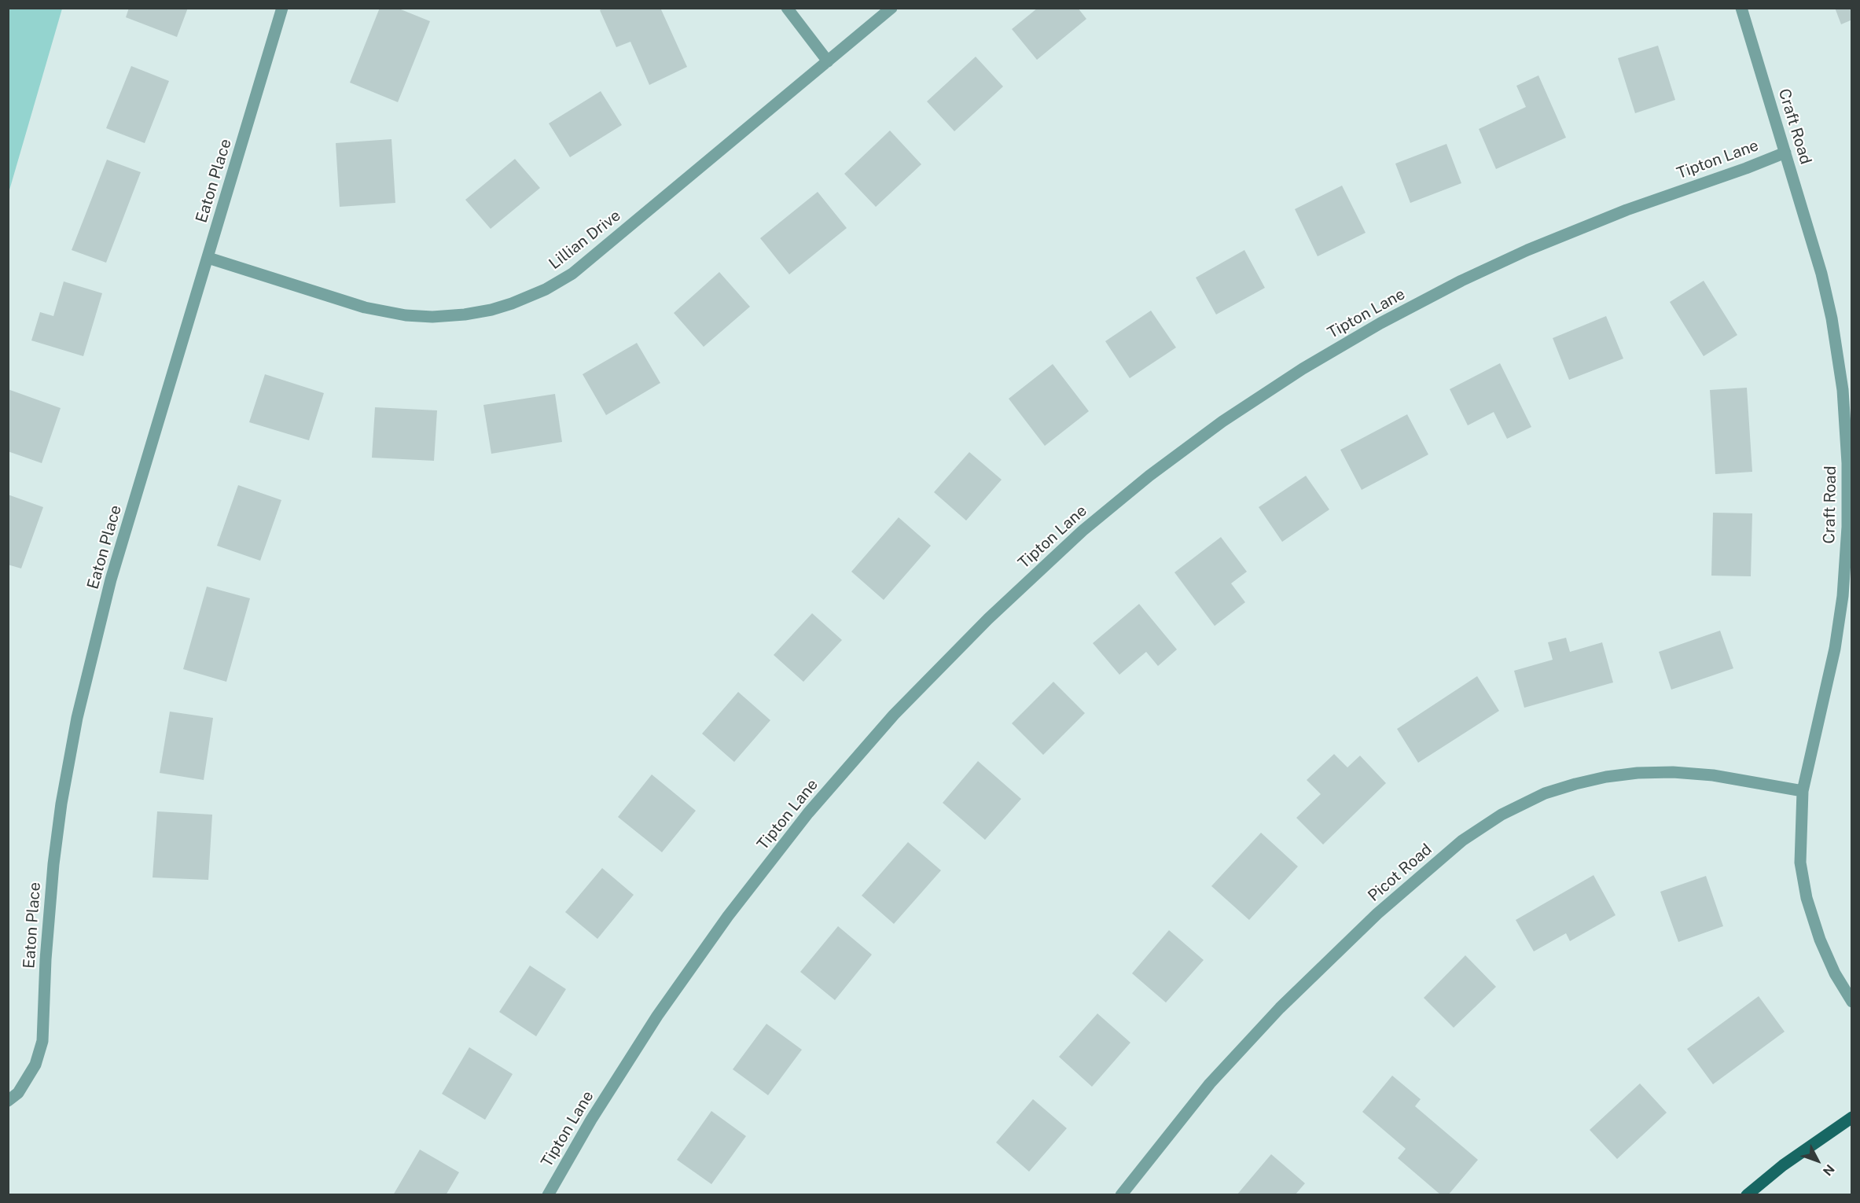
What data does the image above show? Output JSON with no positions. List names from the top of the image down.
{
  "streets": {
    "street": [
      "Craft Road",
      "Tipton Lane",
      "Eaton Place",
      "Lillian Drive",
      "Picot Road"
    ]
  },
  "crossings": [
    ["Craft Road", "Tipton Lane"],
    ["Craft Road", "Picot Road"],
    ["Eaton Place", "Lillian Drive"]
  ],
  "north": "bottom right"
}
